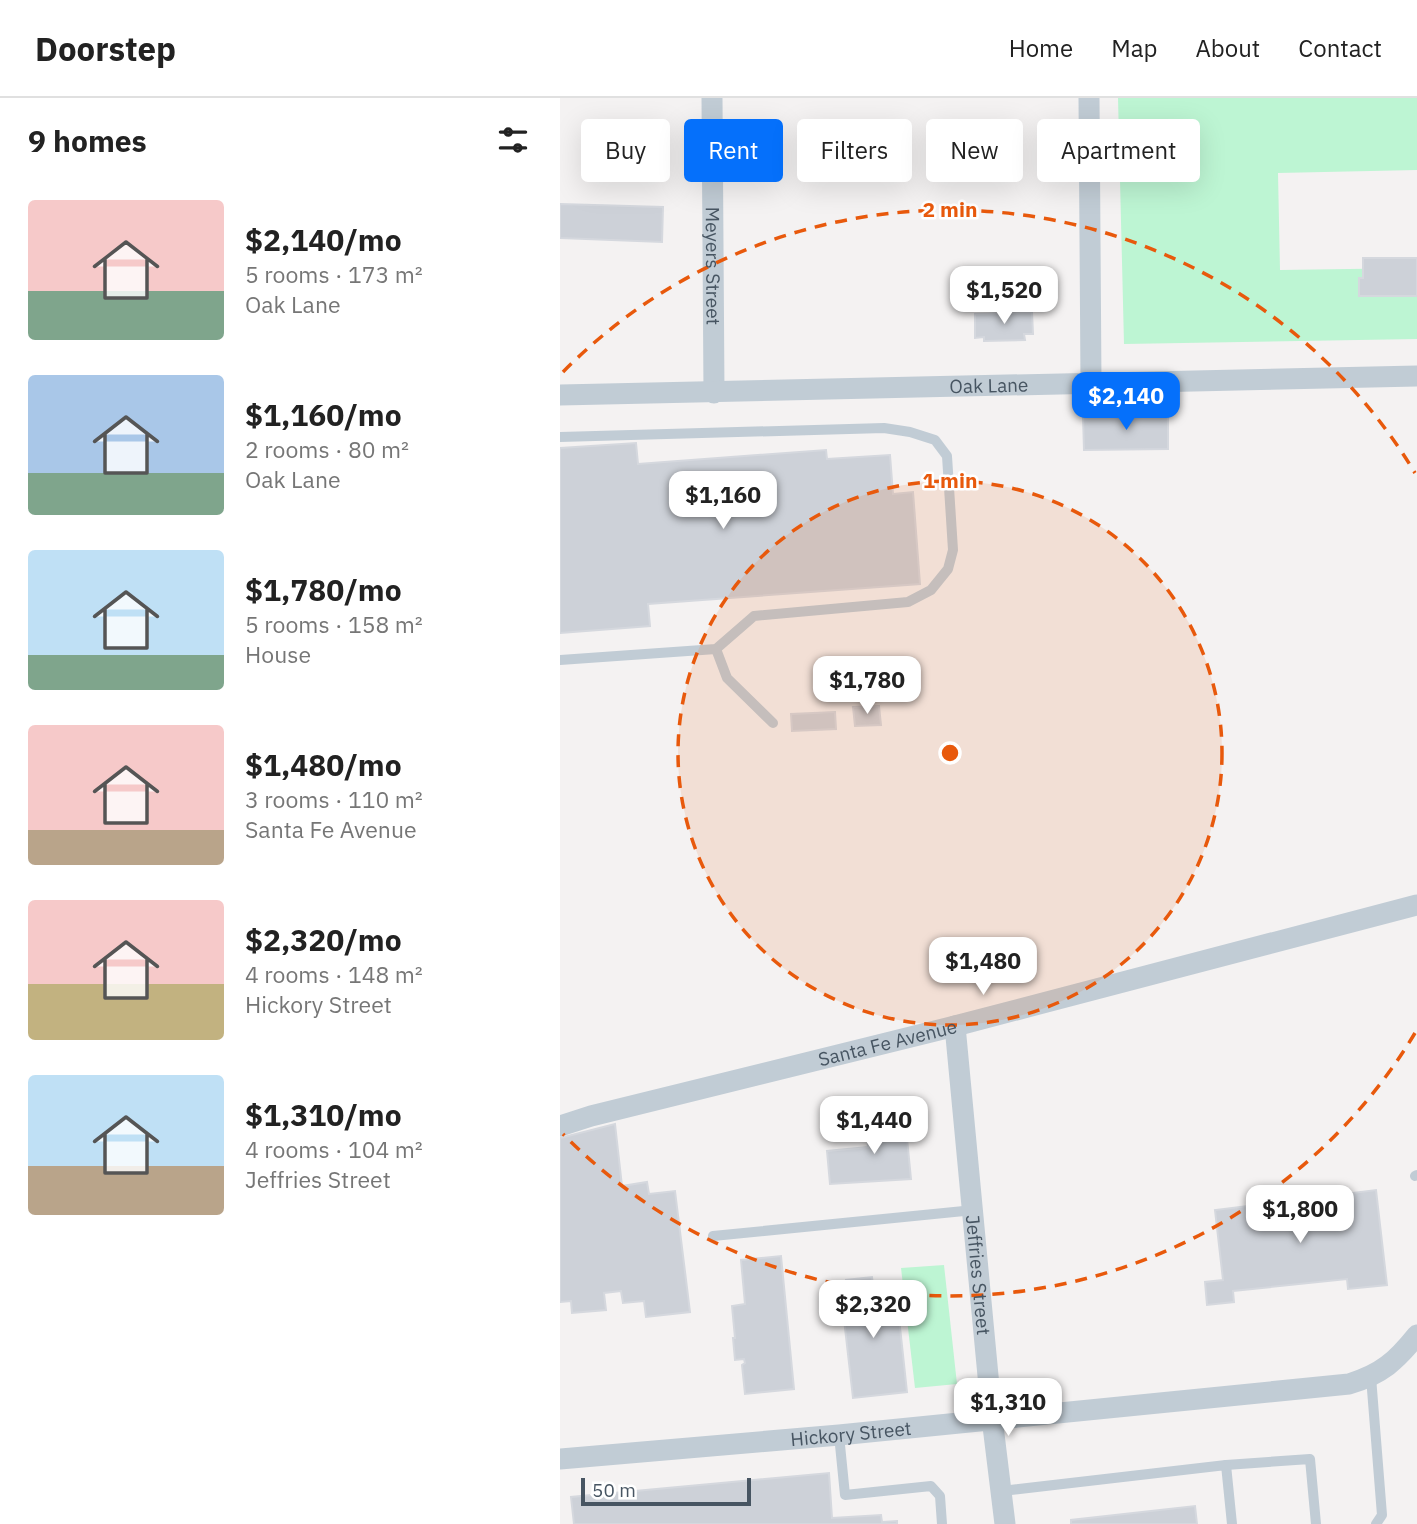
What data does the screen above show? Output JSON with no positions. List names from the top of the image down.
{
  "streets": {
    "street": [
      "Meyers Street",
      "Oak Lane",
      "Santa Fe Avenue",
      "Jeffries Street",
      "Hickory Street"
    ]
  },
  "crossings": [
    ["Meyers Street", "Oak Lane"],
    ["Santa Fe Avenue", "Jeffries Street"],
    ["Jeffries Street", "Hickory Street"]
  ],
  "scale_bar": "50 m",
  "page": {
    "header": "Doorstep",
    "nav": [
      "Home",
      "Map",
      "About",
      "Contact"
    ],
    "heading": "9 homes",
    "chip": [
      "Buy",
      "Rent",
      "Filters",
      "New",
      "Apartment"
    ],
    "list": [
      {
        "name": "$2,140/mo",
        "note": "5 rooms · 173 m² · Oak Lane"
      },
      {
        "name": "$1,160/mo",
        "note": "2 rooms · 80 m² · Oak Lane"
      },
      {
        "name": "$1,780/mo",
        "note": "5 rooms · 158 m² · House"
      },
      {
        "name": "$1,480/mo",
        "note": "3 rooms · 110 m² · Santa Fe Avenue"
      },
      {
        "name": "$2,320/mo",
        "note": "4 rooms · 148 m² · Hickory Street"
      },
      {
        "name": "$1,310/mo",
        "note": "4 rooms · 104 m² · Jeffries Street"
      }
    ],
    "price": [
      "$1,520",
      "$2,140",
      "$1,160",
      "$1,780",
      "$1,480",
      "$1,440",
      "$1,800",
      "$2,320",
      "$1,310"
    ],
    "scale": "50 m"
  },
  "rings": ["2 min", "1 min"]
}
